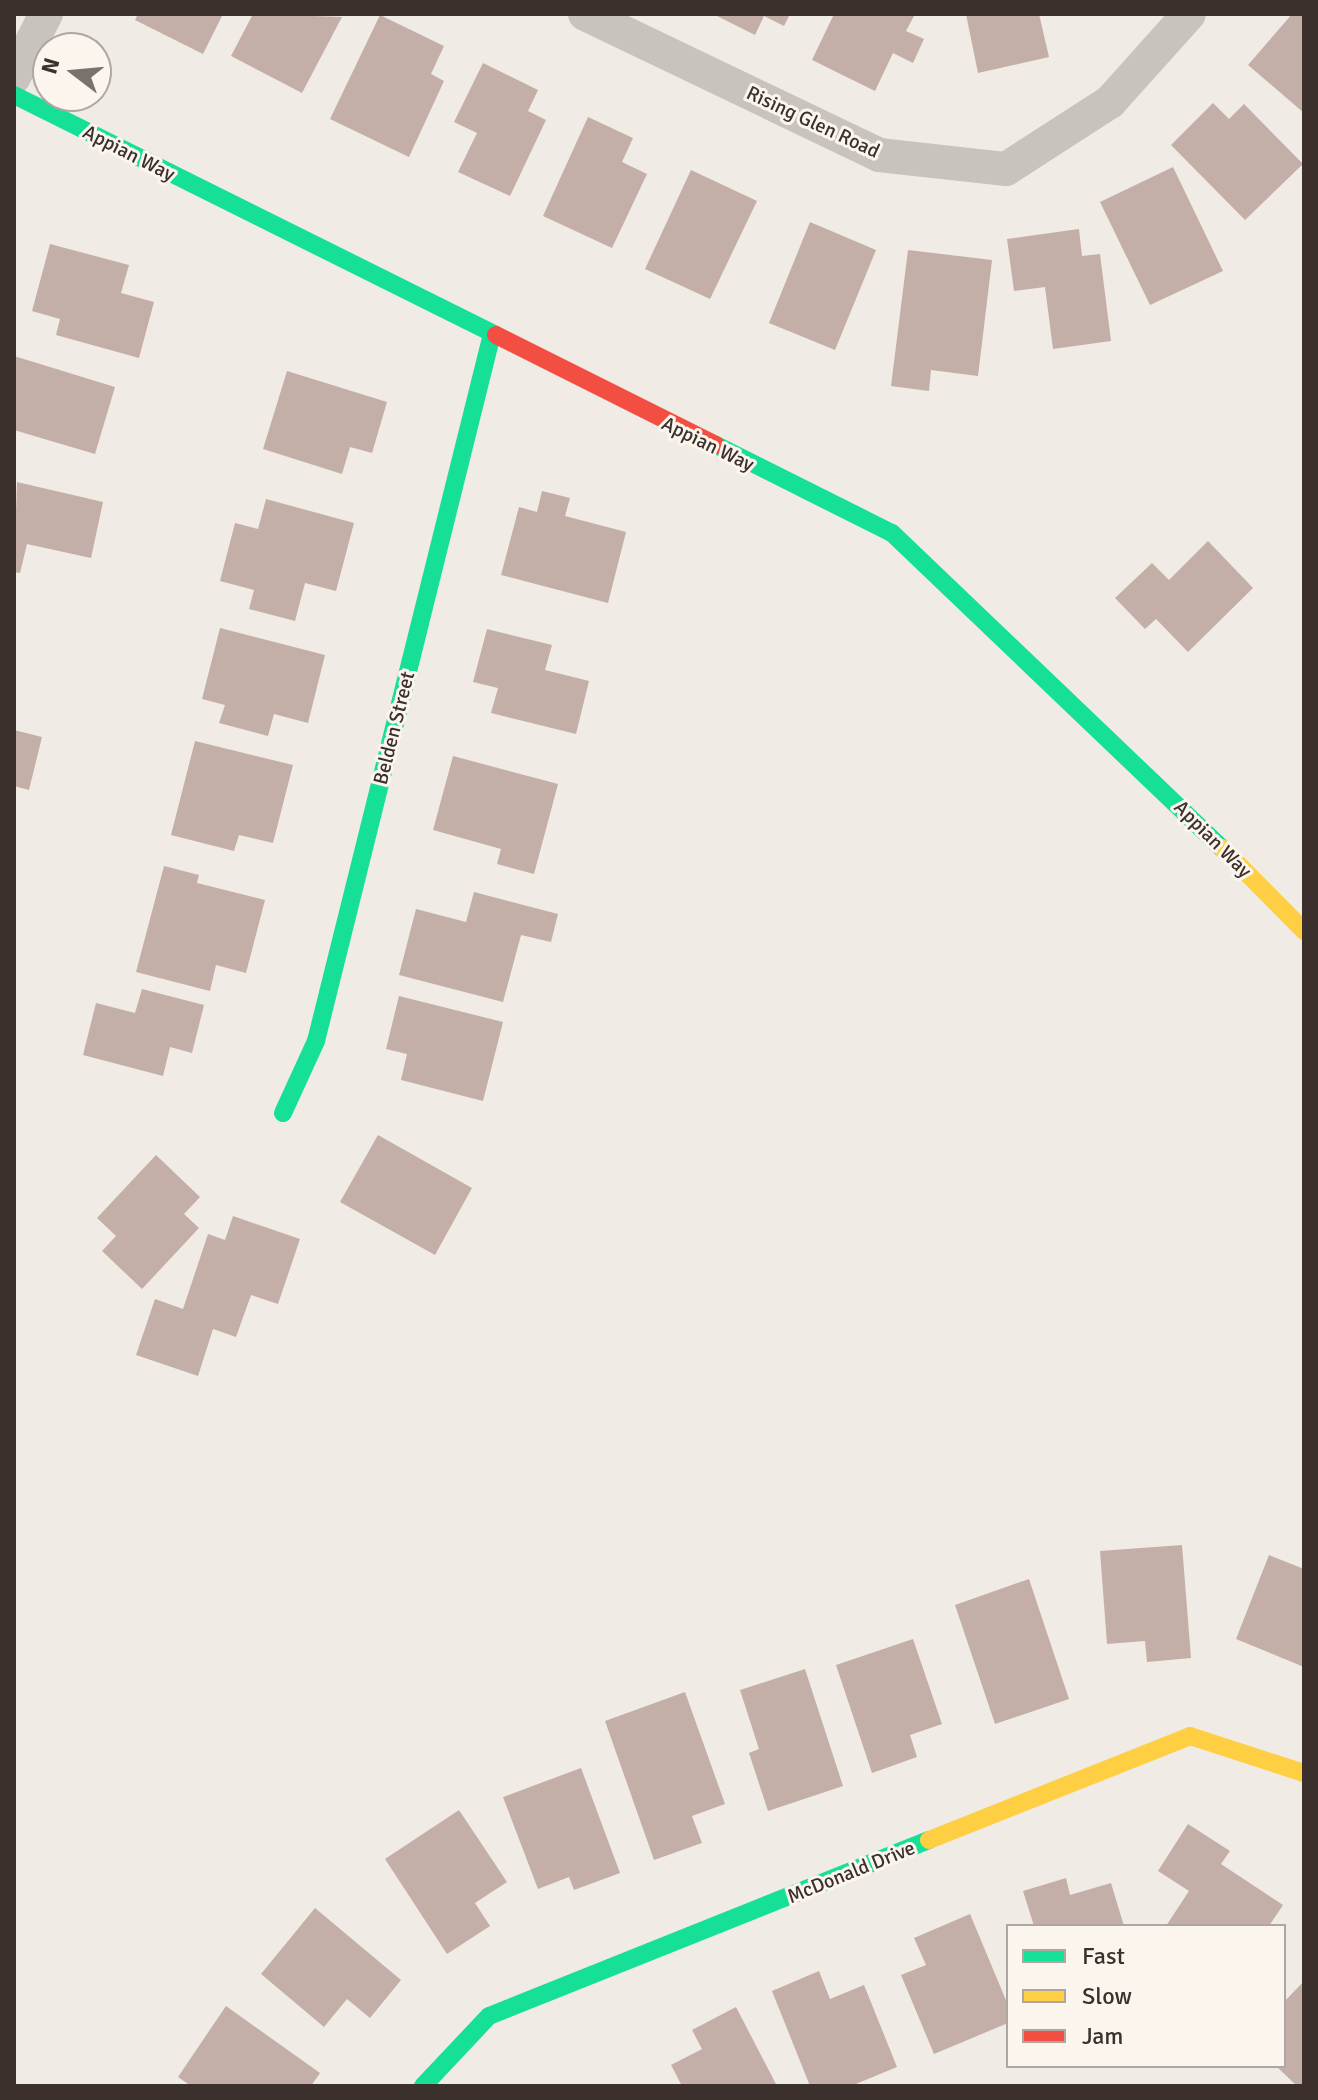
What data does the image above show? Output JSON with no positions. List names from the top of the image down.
{
  "streets": {
    "street": [
      "Rising Glen Road",
      "Appian Way",
      "Belden Street",
      "McDonald Drive"
    ]
  },
  "crossings": [
    ["Appian Way", "Belden Street"]
  ],
  "legend": ["Fast", "Slow", "Jam"],
  "north": "left"
}
